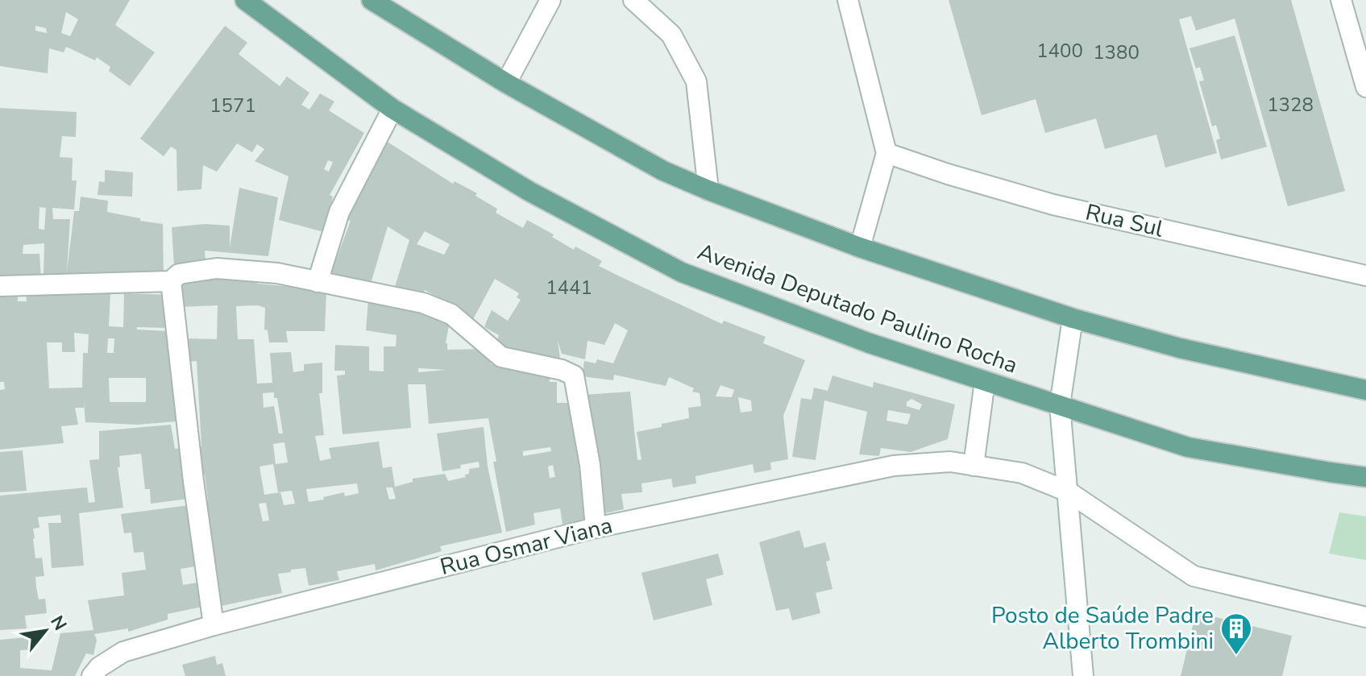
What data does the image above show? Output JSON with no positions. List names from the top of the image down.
{
  "streets": {
    "main road": ["Avenida Deputado Paulino Rocha"],
    "street": ["Rua Sul", "Rua Osmar Viana"]
  },
  "places": {
    "building": ["Posto de Saúde Padre Alberto Trombini"]
  },
  "house_numbers": [
    "1400",
    "1380",
    "1328",
    "1571",
    "1441"
  ],
  "north": "top right"
}
